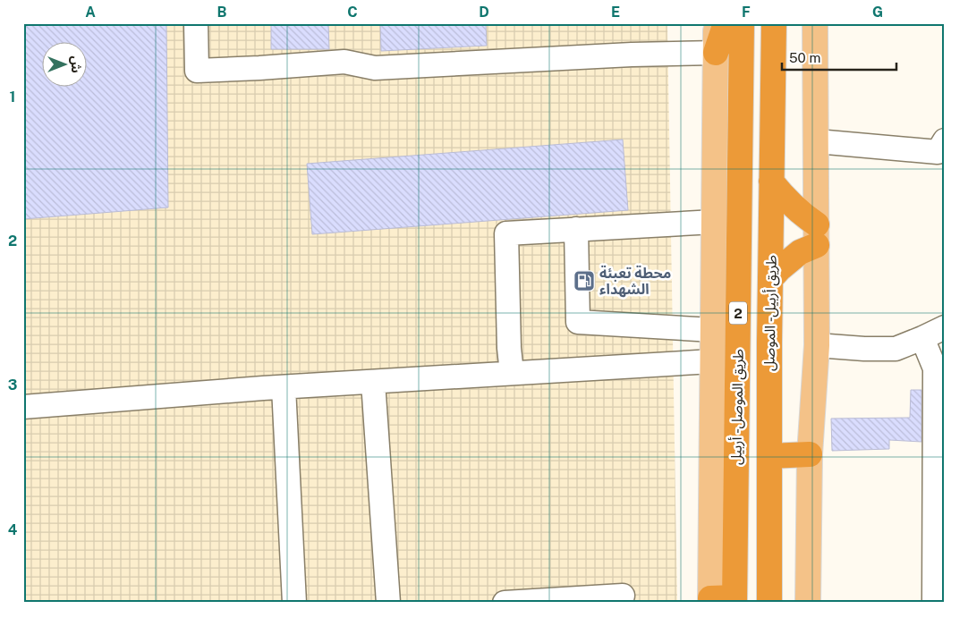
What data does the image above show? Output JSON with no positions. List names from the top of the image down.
{
  "streets": {
    "highway": ["2", "طريق أربيل - الموصل", "طريق الموصل - أربيل"]
  },
  "places": {
    "fuel station": ["محطة تعبئة الشهداء"]
  },
  "scale_bar": "50 m",
  "north": "right",
  "grid": {
    "columns": [
      "A",
      "B",
      "C",
      "D",
      "E",
      "F",
      "G"
    ],
    "rows": [
      "1",
      "2",
      "3",
      "4"
    ]
  }
}
